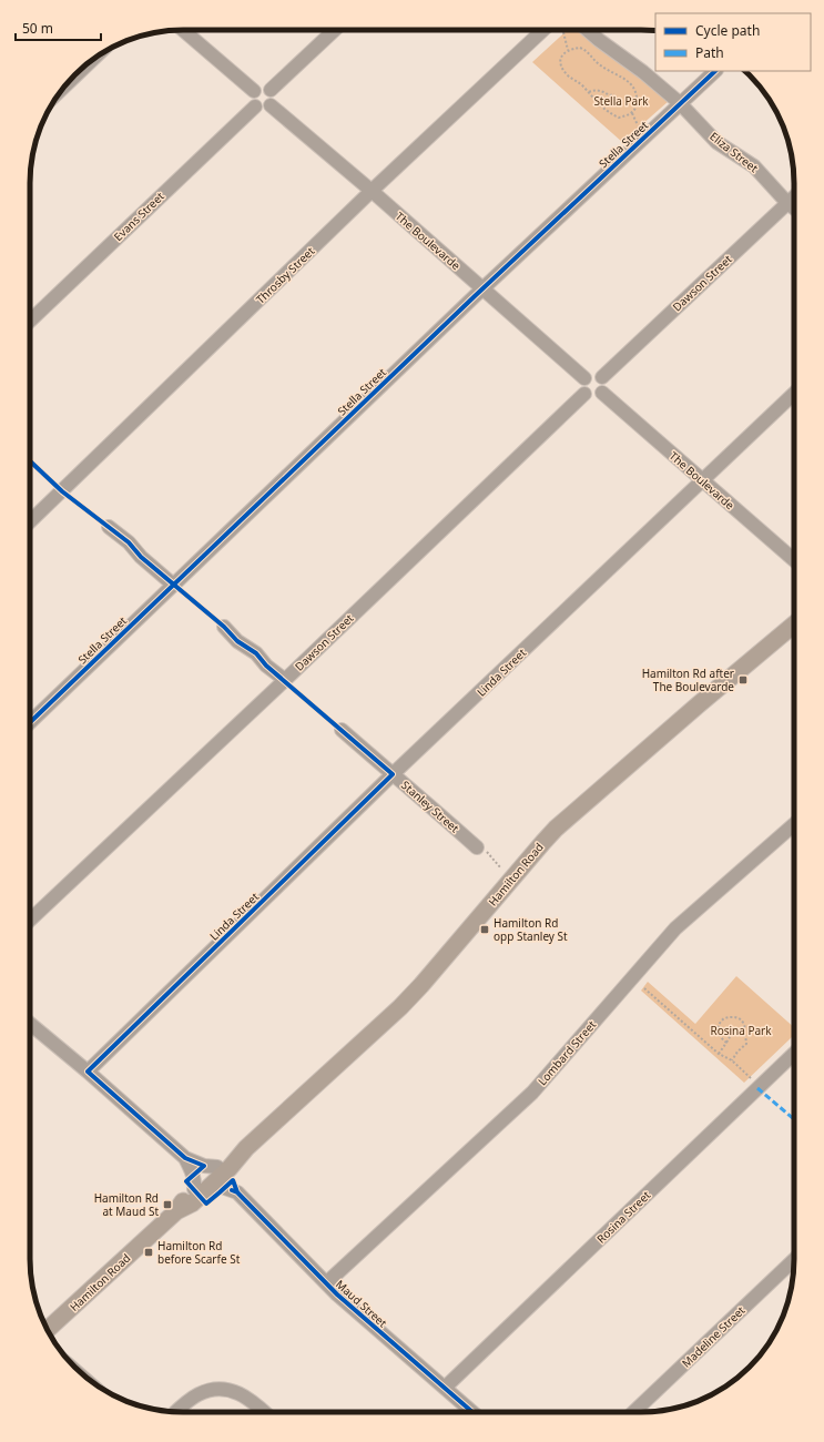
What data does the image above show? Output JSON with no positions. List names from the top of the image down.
{
  "streets": {
    "main road": ["Hamilton Road"],
    "street": [
      "Stella Street",
      "Eliza Street",
      "Evans Street",
      "The Boulevarde",
      "Throsby Street",
      "Dawson Street",
      "Linda Street",
      "Stanley Street",
      "Lombard Street",
      "Rosina Street",
      "Maud Street",
      "Madeline Street"
    ]
  },
  "crossings": [
    ["Stella Street", "Eliza Street"],
    ["Stella Street", "The Boulevarde"],
    ["Eliza Street", "Dawson Street"],
    ["Evans Street", "The Boulevarde"],
    ["The Boulevarde", "Throsby Street"],
    ["The Boulevarde", "Dawson Street"],
    ["The Boulevarde", "Linda Street"],
    ["Linda Street", "Stanley Street"],
    ["Hamilton Road", "Maud Street"],
    ["Lombard Street", "Maud Street"],
    ["Rosina Street", "Maud Street"]
  ],
  "parks": ["Stella Park", "Rosina Park"],
  "places": {
    "transit": [
      "Hamilton Rd after The Boulevarde",
      "Hamilton Rd opp Stanley St",
      "Hamilton Rd at Maud St",
      "Hamilton Rd before Scarfe St"
    ]
  },
  "legend": ["Cycle path", "Path"],
  "scale_bar": "50 m"
}
